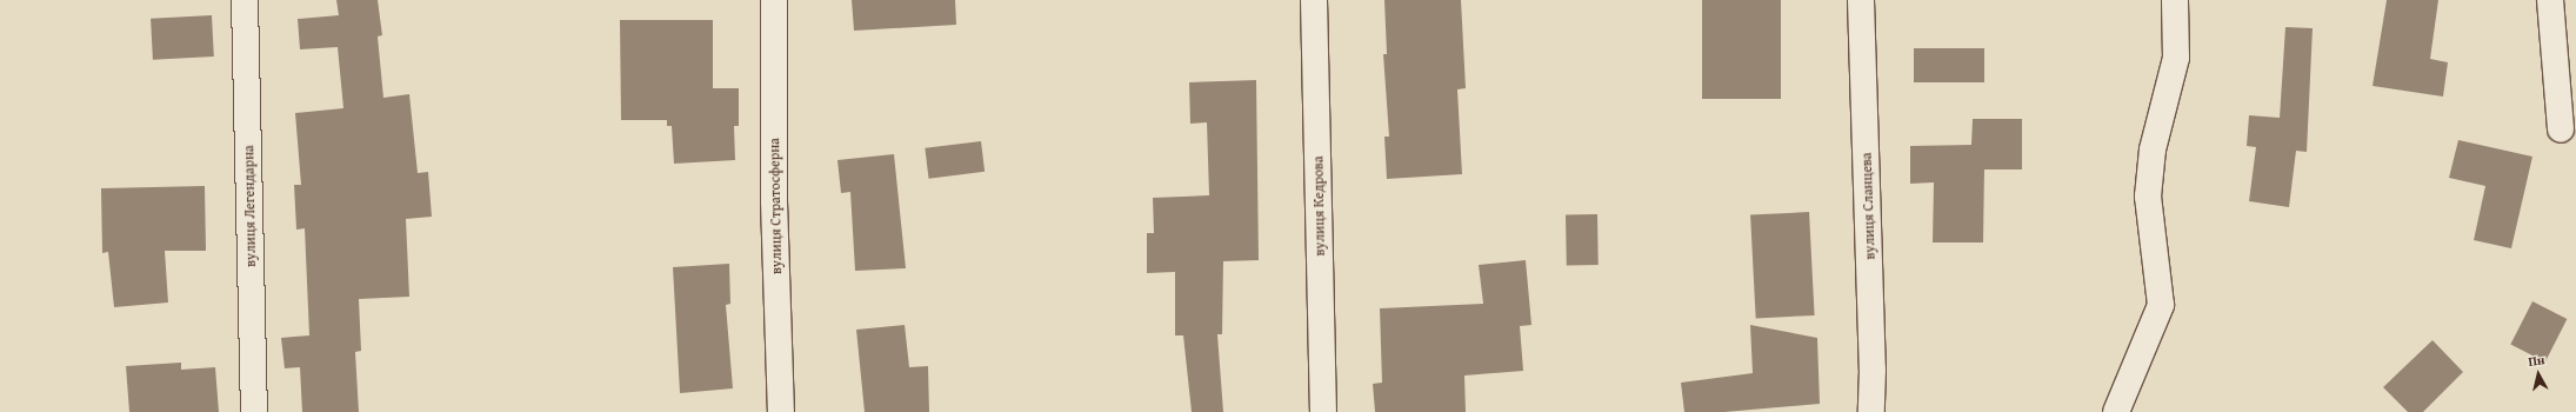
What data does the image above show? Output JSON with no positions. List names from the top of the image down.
{
  "streets": {
    "street": [
      "вулиця Легендарна",
      "вулиця Стратосферна",
      "вулиця Кедрова",
      "вулиця Сланцева"
    ]
  },
  "north": "top"
}
